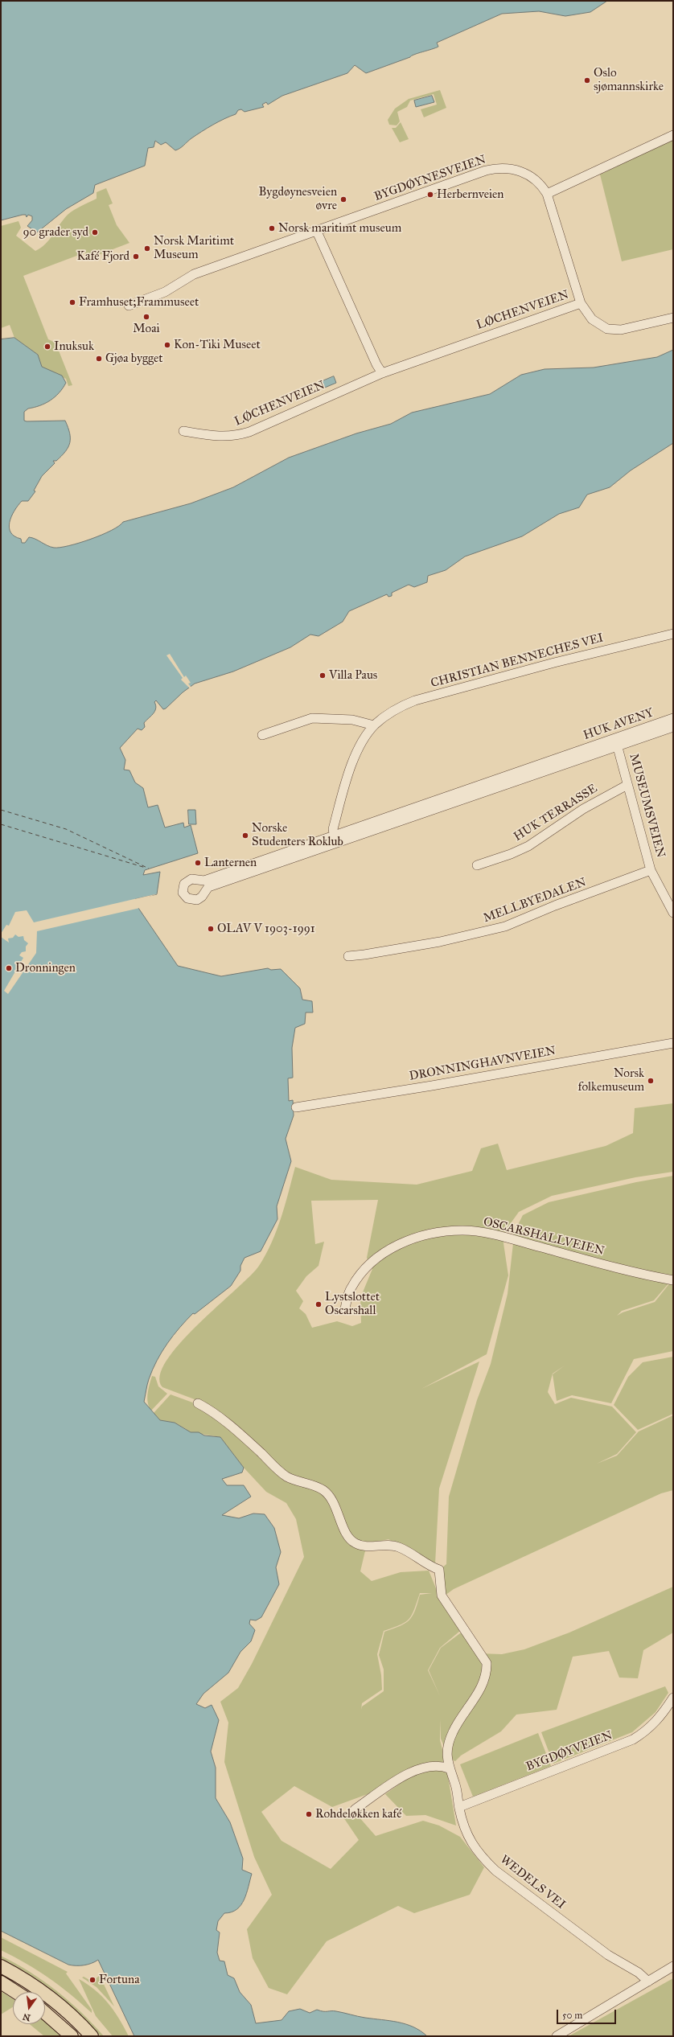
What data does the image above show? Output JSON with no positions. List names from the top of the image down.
{
  "streets": {
    "street": [
      "BYGDØYNESVEIEN",
      "LØCHENVEIEN",
      "CHRISTIAN BENNECHES VEI",
      "HUK AVENY",
      "MUSEUMSVEIEN",
      "HUK TERRASSE",
      "MELLBYEDALEN",
      "DRONNINGHAVNVEIEN",
      "OSCARSHALLVEIEN",
      "BYGDØYVEIEN",
      "WEDELS VEI"
    ]
  },
  "crossings": [
    ["BYGDØYNESVEIEN", "LØCHENVEIEN"],
    ["CHRISTIAN BENNECHES VEI", "HUK AVENY"],
    ["HUK AVENY", "MUSEUMSVEIEN"],
    ["MUSEUMSVEIEN", "HUK TERRASSE"],
    ["MUSEUMSVEIEN", "MELLBYEDALEN"],
    ["BYGDØYVEIEN", "WEDELS VEI"]
  ],
  "places": [
    "Oslo sjømannskirke",
    "Herbernveien",
    "Bygdøynesveien øvre",
    "Norsk maritimt museum",
    "90 grader syd",
    "Norsk Maritimt Museum",
    "Kafé Fjord",
    "Framhuset;Frammuseet",
    "Moai",
    "Kon-Tiki Museet",
    "Inuksuk",
    "Gjøa bygget",
    "Villa Paus",
    "Norske Studenters Roklub",
    "Lanternen",
    "OLAV V 1903-1991",
    "Dronningen",
    "Norsk folkemuseum",
    "Lystslottet Oscarshall",
    "Rohdeløkken kafé",
    "Fortuna"
  ],
  "scale_bar": "50 m",
  "north": "bottom"
}
